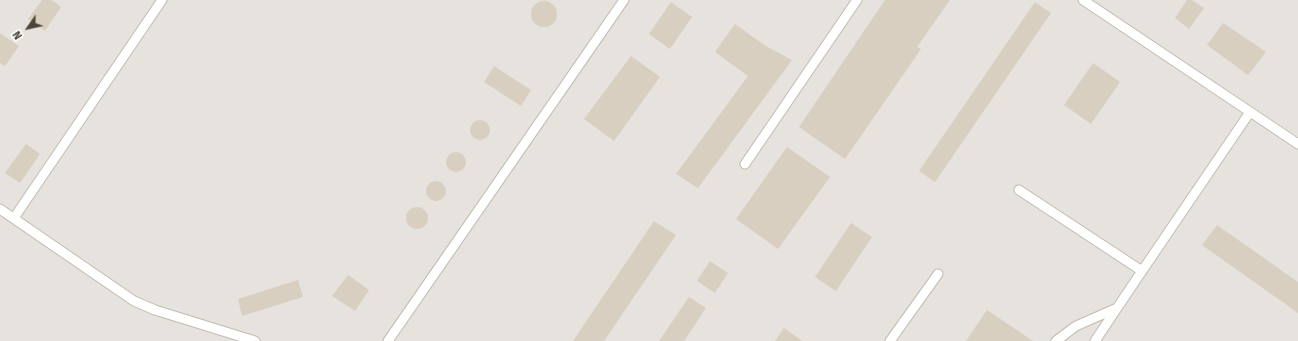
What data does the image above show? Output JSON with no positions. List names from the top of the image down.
{
  "north": "bottom left"
}
